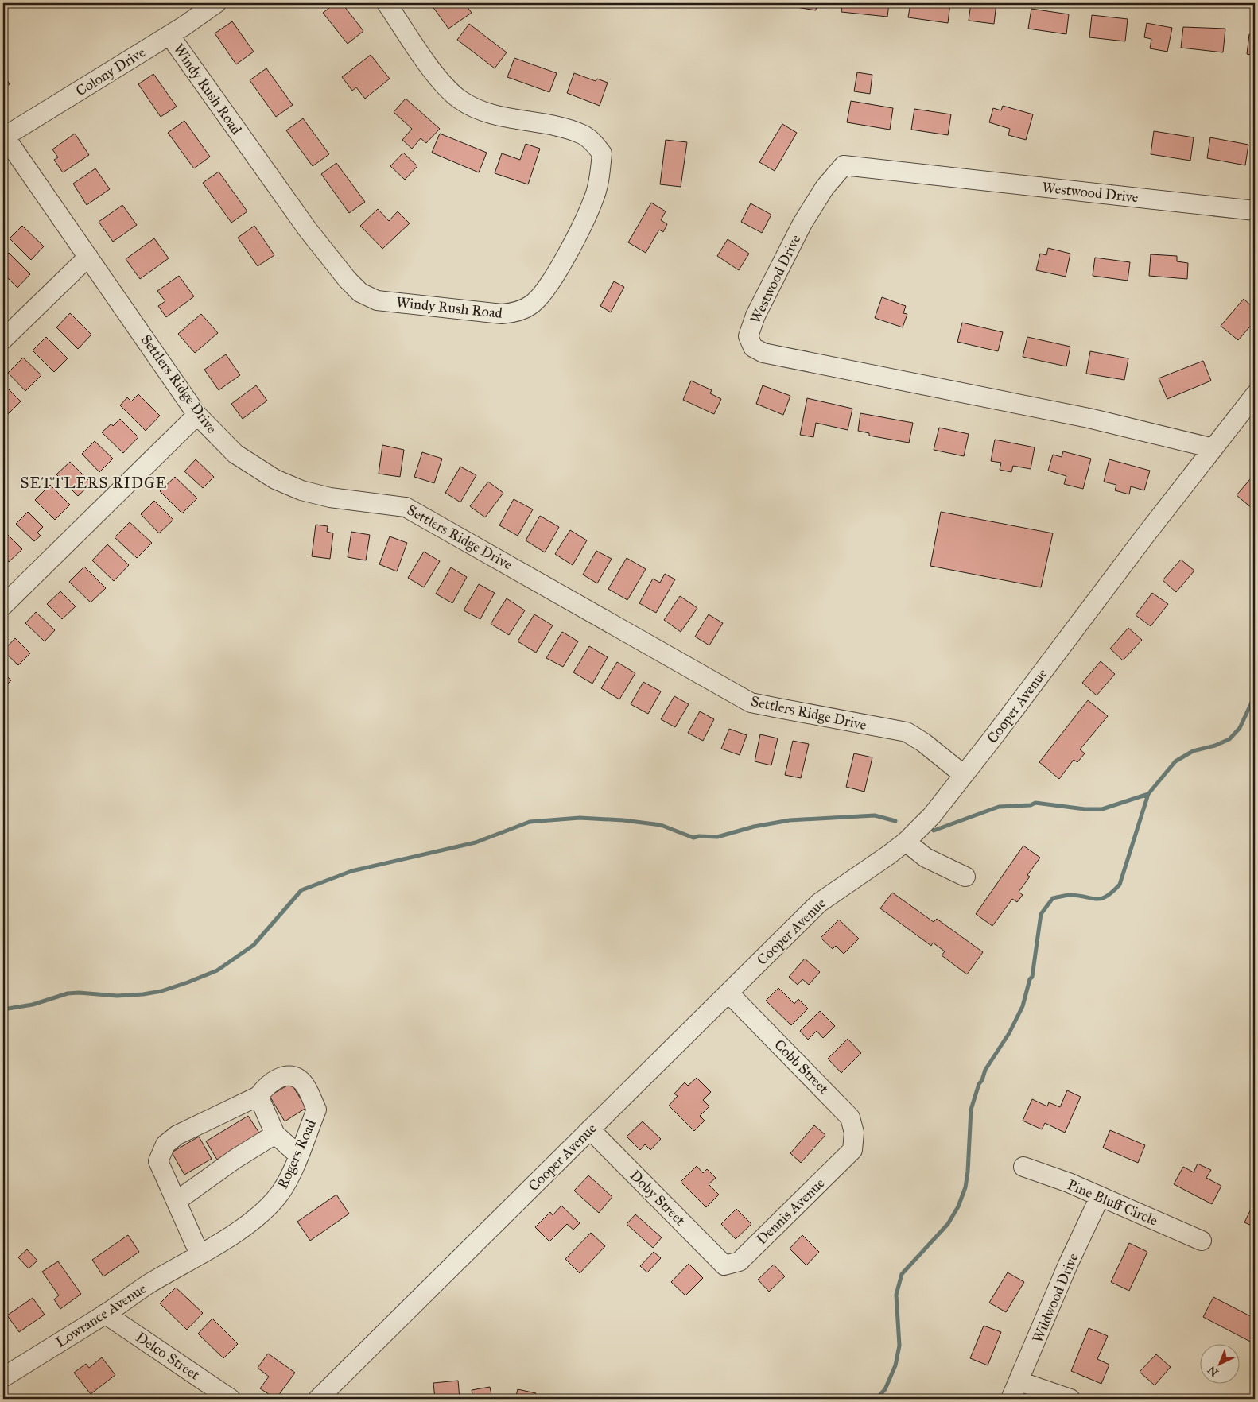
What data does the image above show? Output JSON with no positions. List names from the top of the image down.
{
  "streets": {
    "street": [
      "Colony Drive",
      "Windy Rush Road",
      "Westwood Drive",
      "Settlers Ridge Drive",
      "Cooper Avenue",
      "Cobb Street",
      "Rogers Road",
      "Doby Street",
      "Pine Bluff Circle",
      "Dennis Avenue",
      "Wildwood Drive",
      "Lowrance Avenue",
      "Delco Street"
    ]
  },
  "crossings": [
    ["Colony Drive", "Windy Rush Road"],
    ["Colony Drive", "Settlers Ridge Drive"],
    ["Westwood Drive", "Cooper Avenue"],
    ["Settlers Ridge Drive", "Cooper Avenue"],
    ["Cooper Avenue", "Cobb Street"],
    ["Cooper Avenue", "Doby Street"],
    ["Cobb Street", "Dennis Avenue"],
    ["Rogers Road", "Lowrance Avenue"],
    ["Doby Street", "Dennis Avenue"],
    ["Pine Bluff Circle", "Wildwood Drive"],
    ["Lowrance Avenue", "Delco Street"]
  ],
  "districts": ["SETTLERS RIDGE"],
  "north": "bottom left"
}
